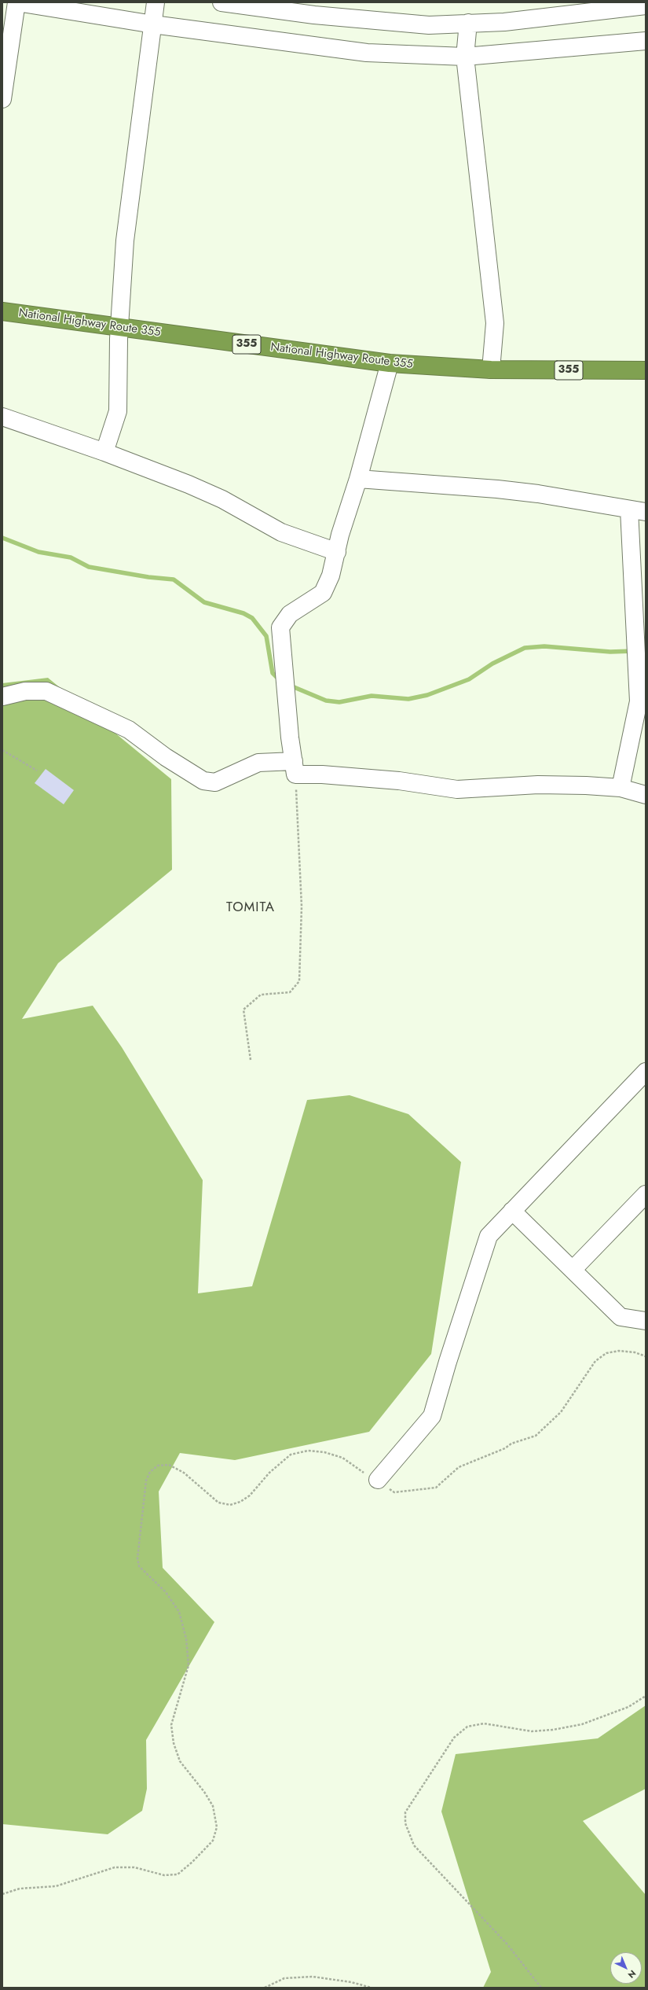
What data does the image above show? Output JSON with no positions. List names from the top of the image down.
{
  "streets": {
    "highway": ["National Highway Route 355", "355"]
  },
  "districts": ["TOMITA"],
  "north": "bottom right"
}
